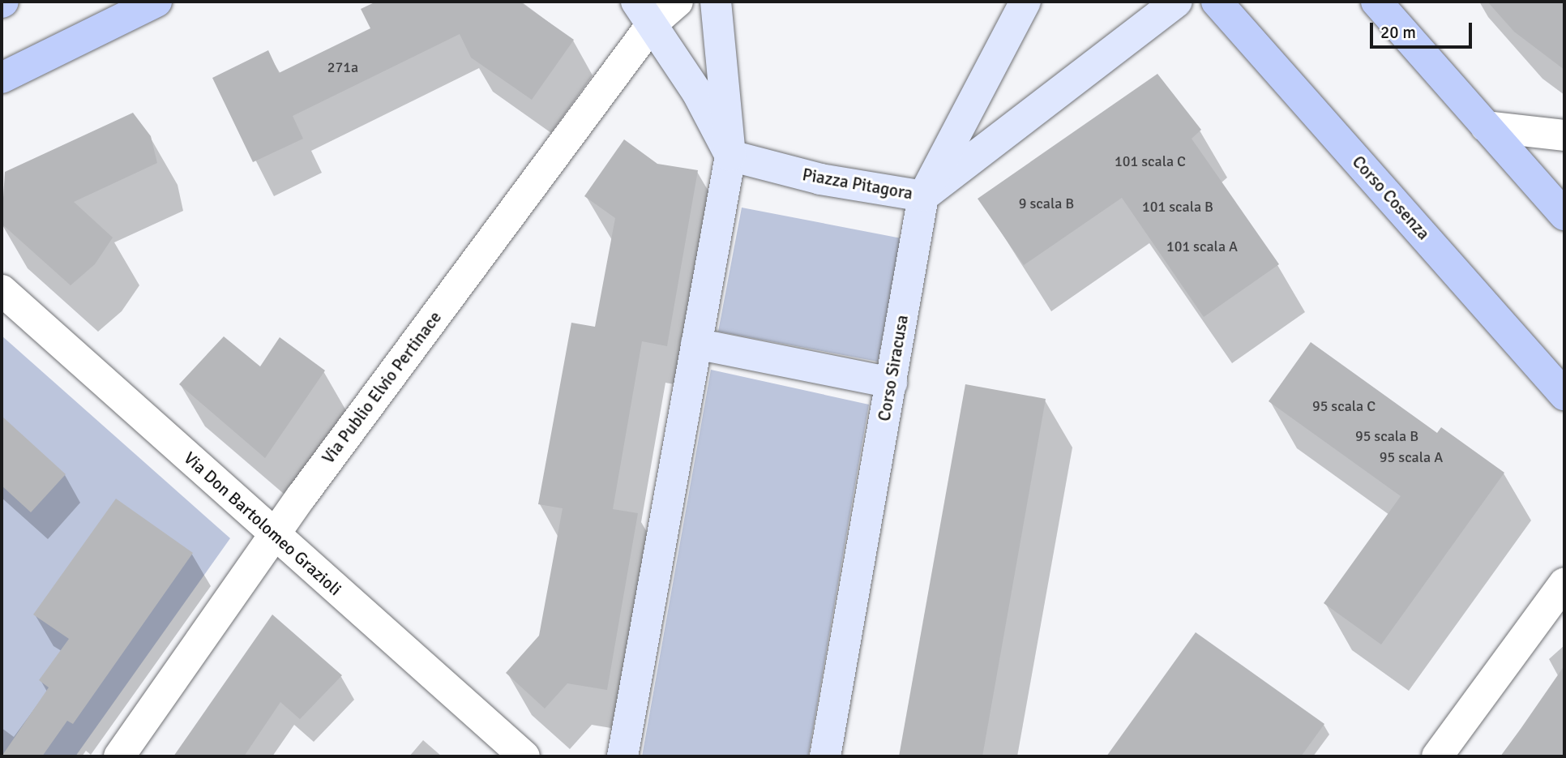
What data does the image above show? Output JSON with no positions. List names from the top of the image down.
{
  "streets": {
    "main road": ["Corso Cosenza"],
    "street": [
      "Piazza Pitagora",
      "Corso Siracusa",
      "Via Publio Elvio Pertinace",
      "Via Don Bartolomeo Grazioli"
    ]
  },
  "crossings": [
    ["Piazza Pitagora", "Corso Siracusa"],
    ["Via Publio Elvio Pertinace", "Via Don Bartolomeo Grazioli"]
  ],
  "house_numbers": [
    "271a",
    "101 scala C",
    "9 scala B",
    "101 scala B",
    "101 scala A",
    "95 scala C",
    "95 scala B",
    "95 scala A"
  ],
  "scale_bar": "20 m"
}
